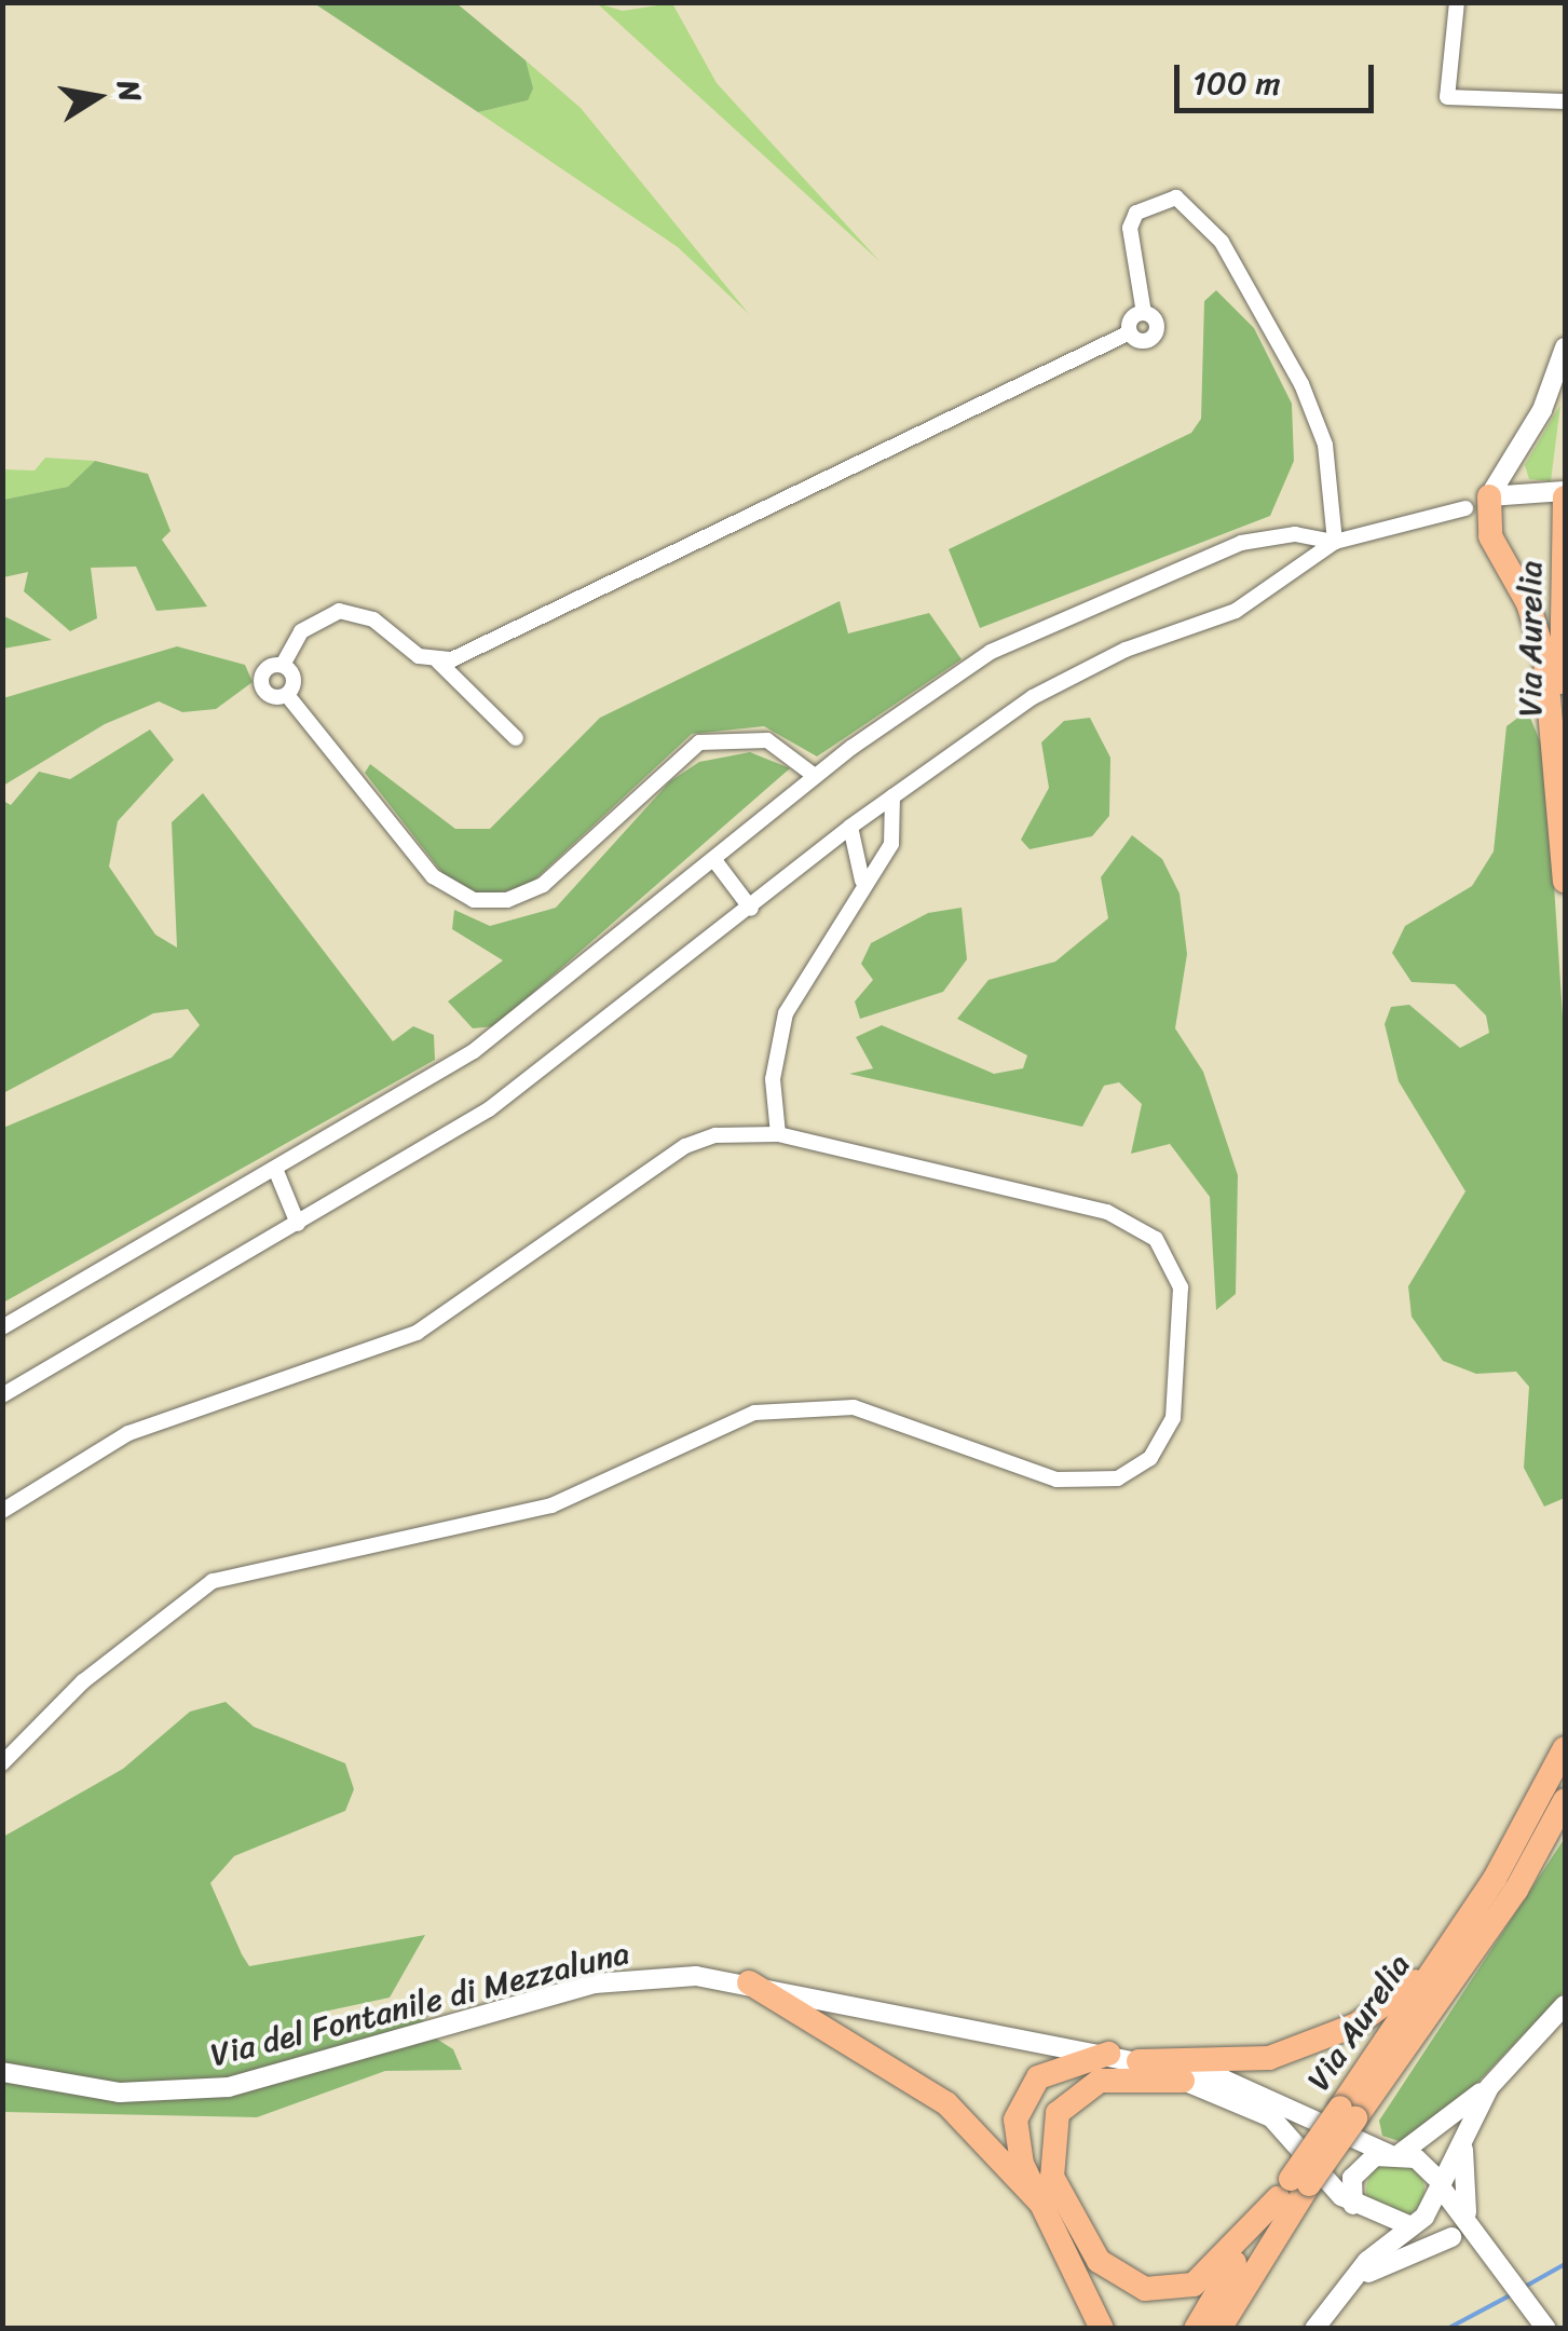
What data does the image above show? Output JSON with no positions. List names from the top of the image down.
{
  "streets": {
    "highway": ["Via Aurelia"],
    "street": ["Via del Fontanile di Mezzaluna"]
  },
  "scale_bar": "100 m",
  "north": "right"
}
